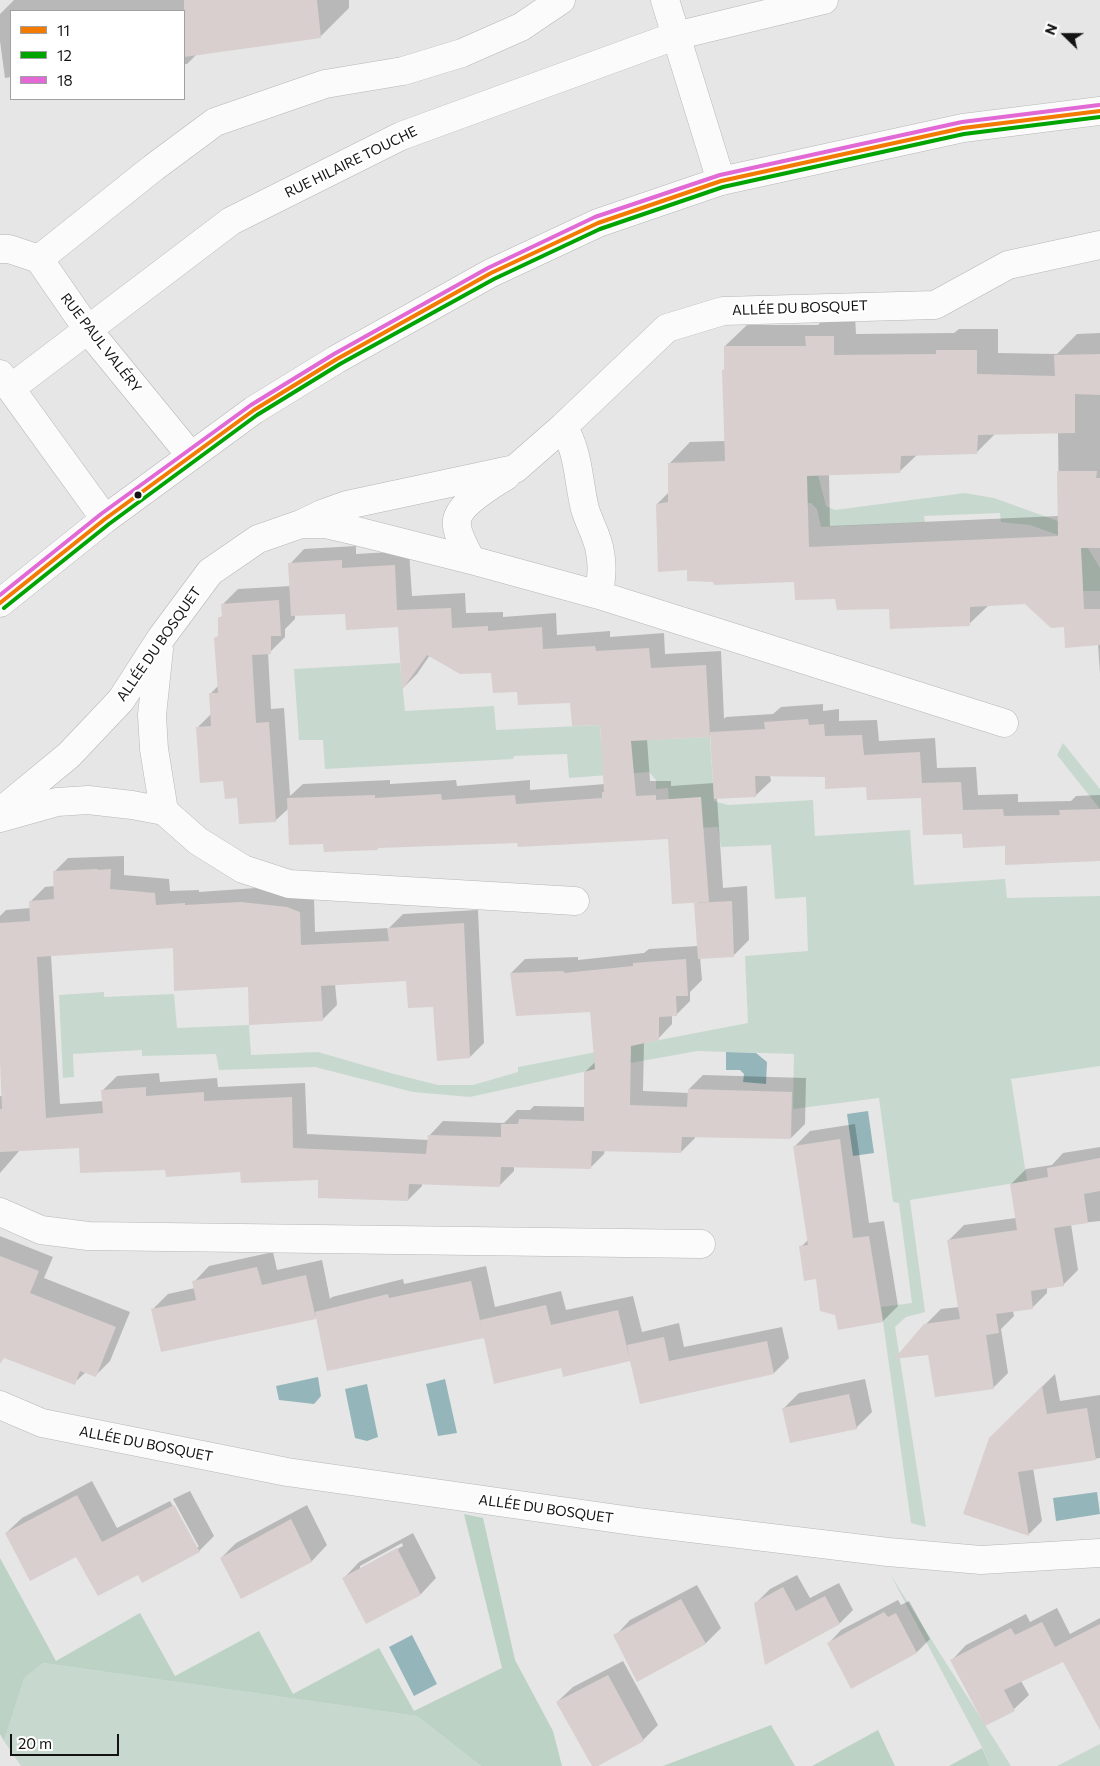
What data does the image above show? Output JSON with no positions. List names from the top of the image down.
{
  "streets": {
    "street": ["RUE HILAIRE TOUCHE", "ALLÉE DU BOSQUET", "RUE PAUL VALÉRY"]
  },
  "crossings": [
    ["RUE HILAIRE TOUCHE", "RUE PAUL VALÉRY"]
  ],
  "lines": ["transit line 18", "transit line 11", "transit line 12"],
  "legend": ["11", "12", "18"],
  "scale_bar": "20 m",
  "north": "left"
}
